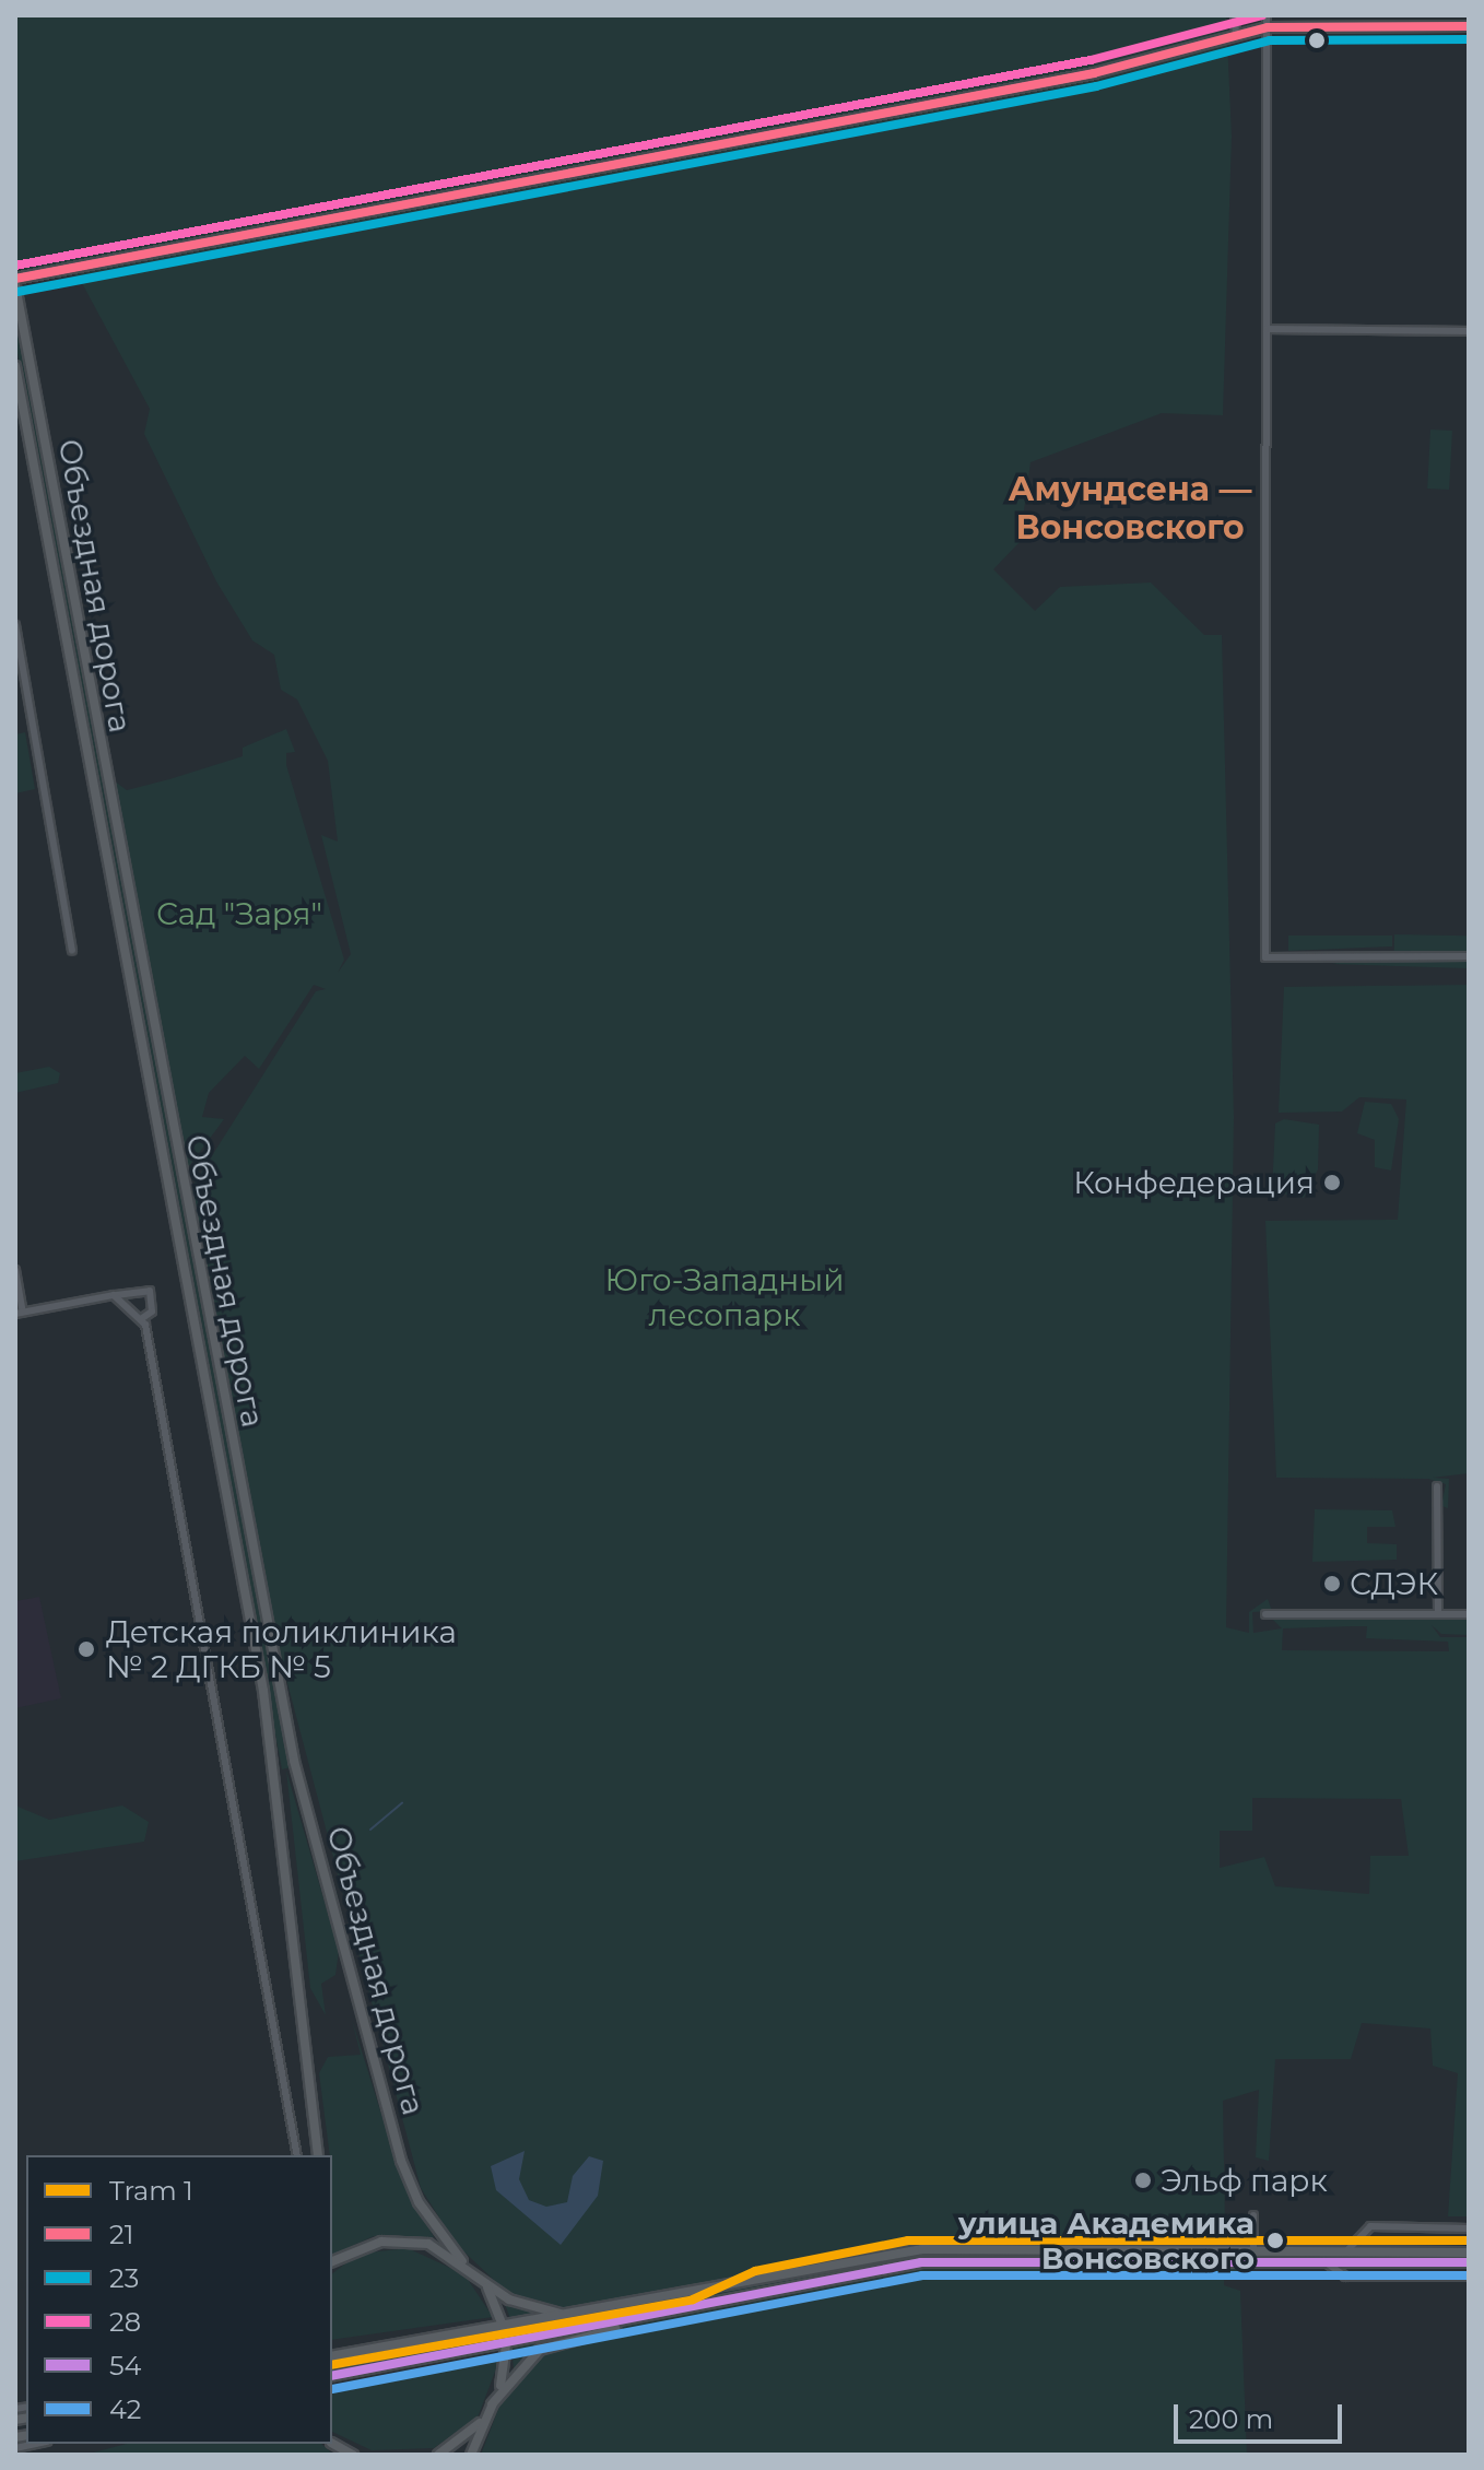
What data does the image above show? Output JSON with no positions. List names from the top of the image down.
{
  "streets": {
    "main road": ["Объездная дорога"]
  },
  "districts": ["Амундсена — Вонсовского"],
  "parks": ["Сад \"Заря\"", "Юго-Западный лесопарк"],
  "places": [
    "Конфедерация",
    "СДЭК",
    "Детская поликлиника № 2 ДГКБ № 5",
    "Эльф парк",
    "улица Академика Вонсовского"
  ],
  "lines": [
    "transit line 28",
    "transit line 21",
    "transit line 23",
    "tram line 1",
    "transit line 54",
    "transit line 42"
  ],
  "legend": [
    "Tram 1",
    "21",
    "23",
    "28",
    "54",
    "42"
  ],
  "scale_bar": "200 m"
}
